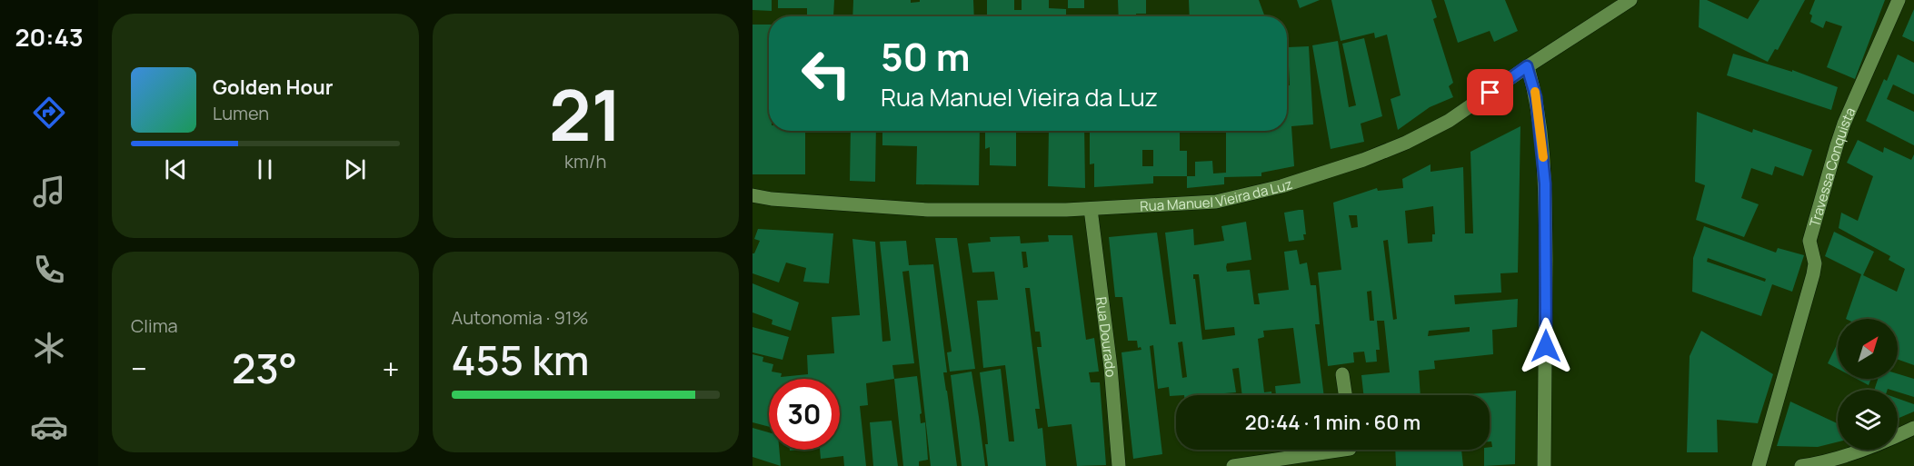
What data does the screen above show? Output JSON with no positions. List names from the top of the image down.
{
  "streets": {
    "street": ["Travessa Conquista", "Rua Manuel Vieira da Luz", "Rua Dourado"]
  },
  "crossings": [
    ["Rua Manuel Vieira da Luz", "Rua Dourado"]
  ],
  "north": "top right",
  "page": {
    "tabs": "20:43",
    "tile": [
      ["21", "km/h"],
      "Clima",
      ["Autonomia · 91%", "455 km"]
    ],
    "turn": ["50 m", "Rua Manuel Vieira da Luz"],
    "song": ["Golden Hour", "Lumen"],
    "heat": ["−", "23°", "+"],
    "limit": "30",
    "trip": "20:44 · 1 min · 60 m"
  }
}
